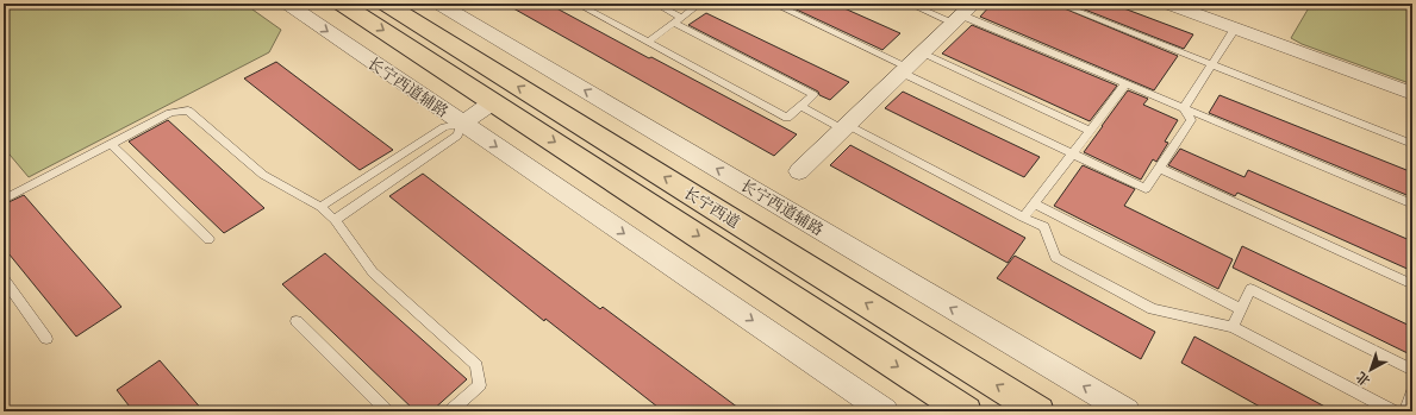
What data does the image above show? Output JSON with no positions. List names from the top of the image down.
{
  "streets": {
    "main road": ["长宁西道"],
    "street": ["长宁西道辅路"]
  },
  "north": "bottom left"
}
